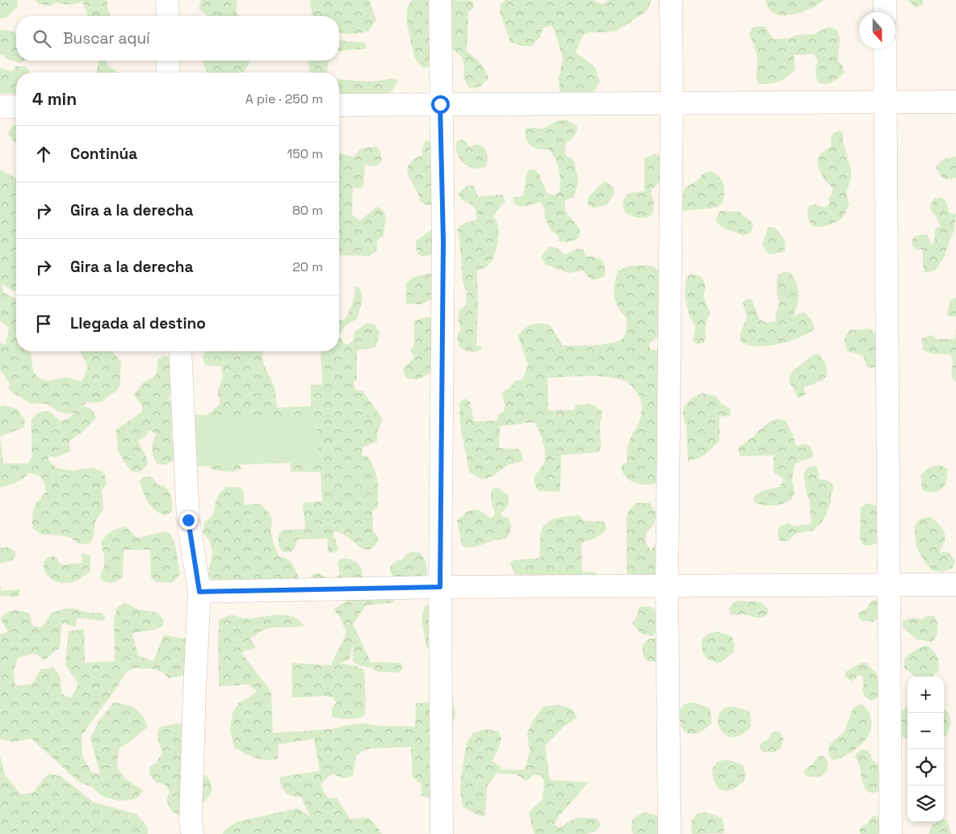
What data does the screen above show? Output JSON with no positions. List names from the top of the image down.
{
  "north": "bottom",
  "page": {
    "search": "Buscar aquí",
    "heading": ["4 min", "A pie · 250 m"],
    "list": [
      ["Continúa", "150 m"],
      ["Gira a la derecha", "80 m"],
      ["Gira a la derecha", "20 m"],
      "Llegada al destino"
    ],
    "map_buttons": ["+", "−"]
  }
}
